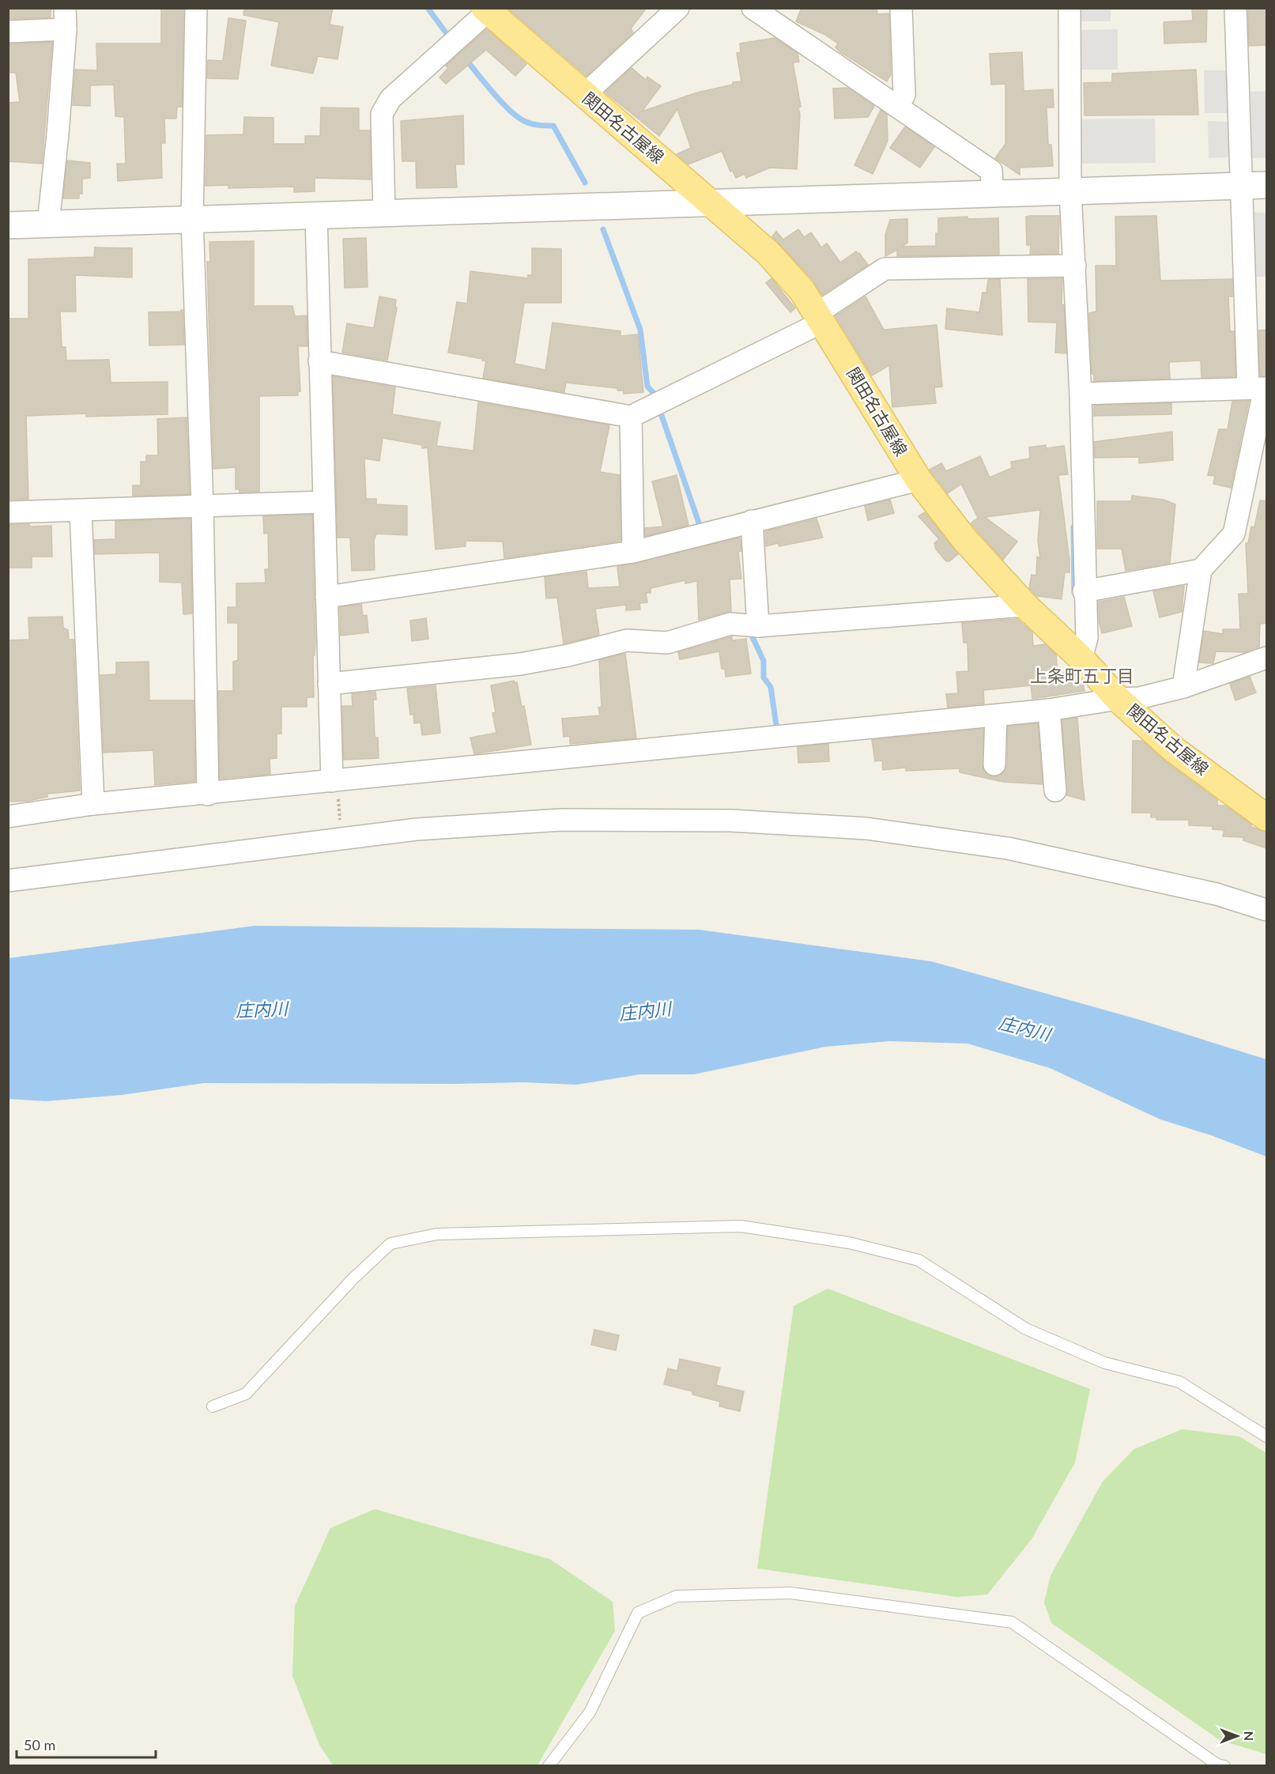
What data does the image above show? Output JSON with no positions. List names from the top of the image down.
{
  "streets": {
    "main road": ["関田名古屋線"]
  },
  "districts": ["上条町五丁目"],
  "water": ["庄内川"],
  "scale_bar": "50 m",
  "north": "right"
}
